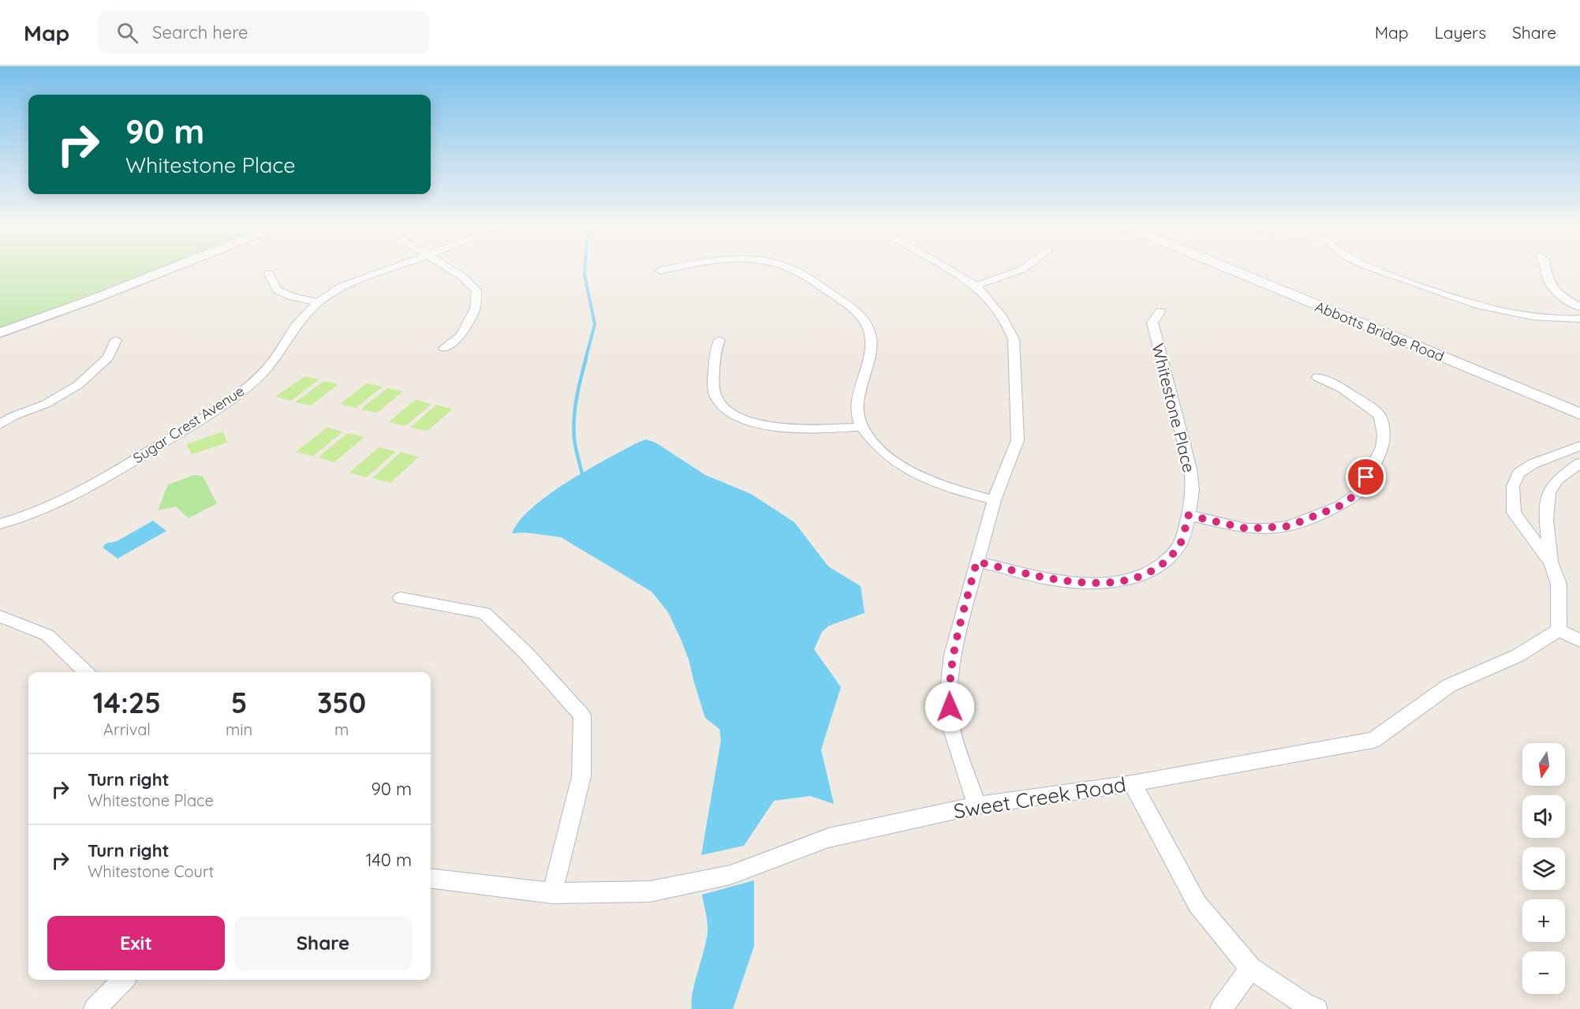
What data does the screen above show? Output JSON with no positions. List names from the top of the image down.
{
  "streets": {
    "main road": ["Abbotts Bridge Road"],
    "street": ["Whitestone Place", "Sugar Crest Avenue", "Sweet Creek Road"]
  },
  "north": "bottom",
  "page": {
    "header": "Map",
    "search": "Search here",
    "nav": ["Map", "Layers", "Share"],
    "turn": ["90 m", "Whitestone Place"],
    "eta": [
      "14:25",
      "Arrival",
      "5",
      "min",
      "350",
      "m"
    ],
    "map_buttons": ["+", "−"],
    "list": [
      {
        "name": "Turn right",
        "note": "Whitestone Place",
        "value": "90 m"
      },
      {
        "name": "Turn right",
        "note": "Whitestone Court",
        "value": "140 m"
      }
    ],
    "buttons": ["Exit", "Share"]
  }
}
